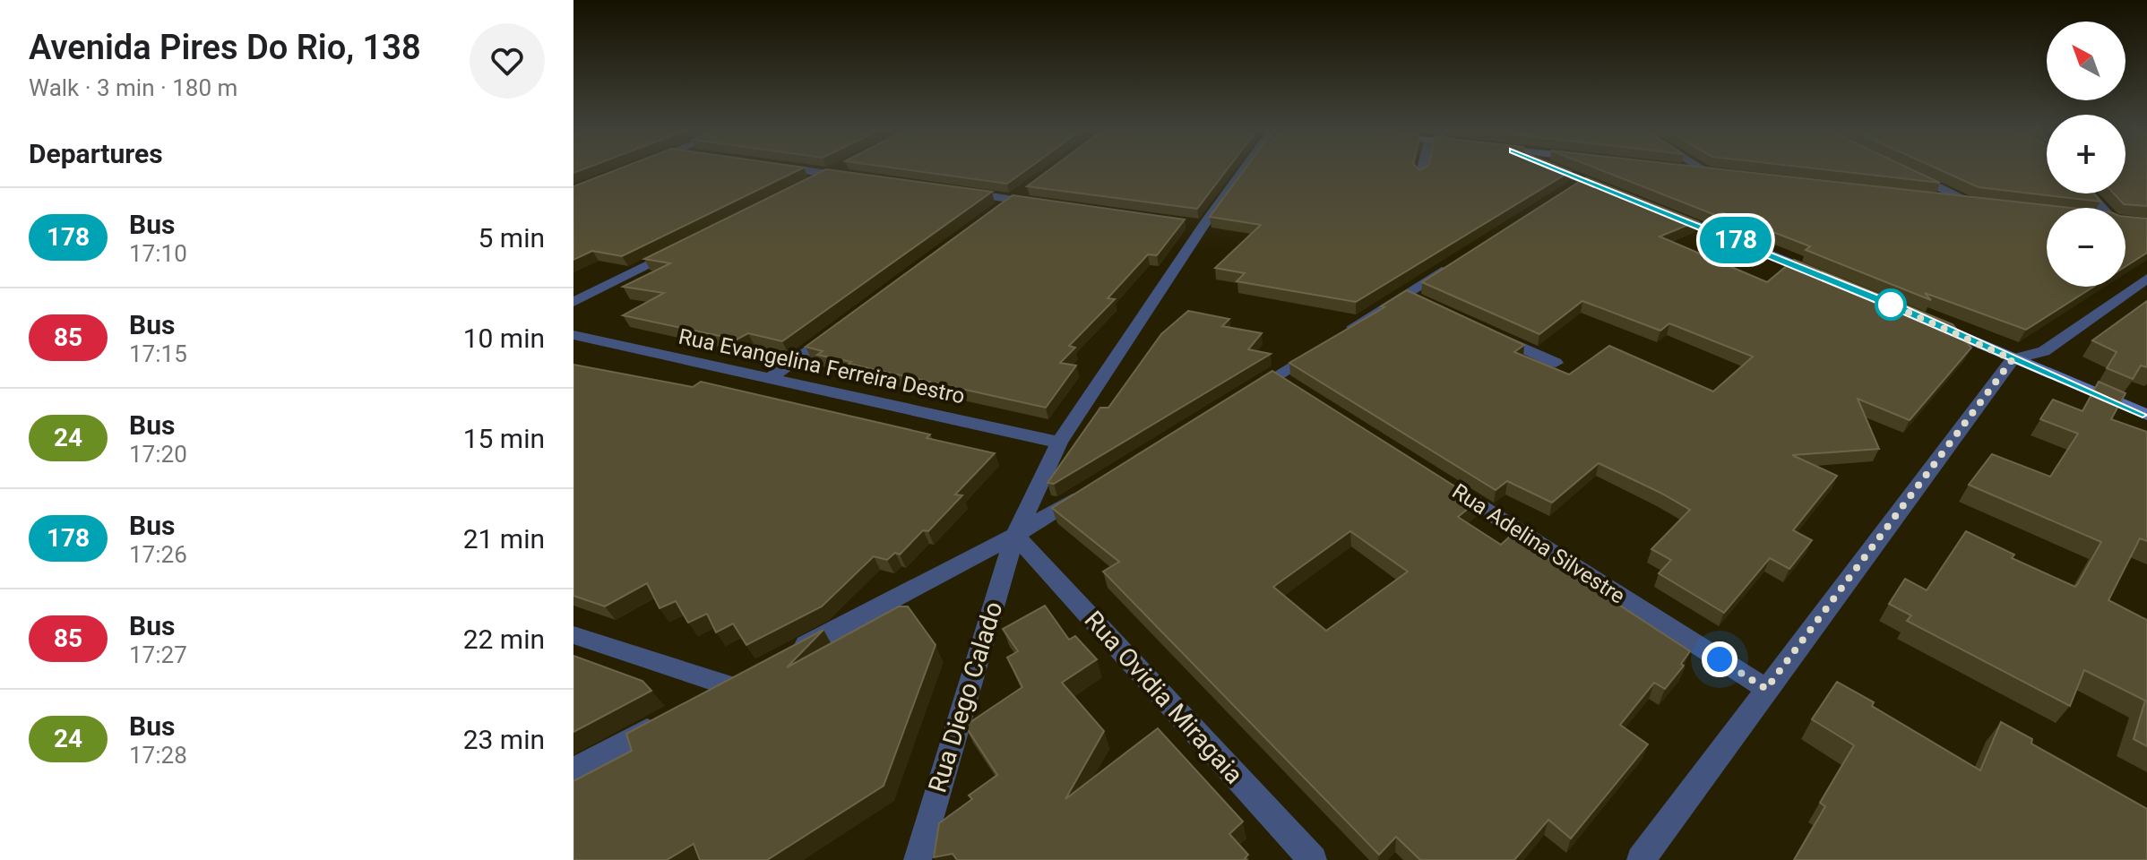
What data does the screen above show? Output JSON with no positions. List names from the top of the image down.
{
  "streets": {
    "street": [
      "Rua Evangelina Ferreira Destro",
      "Rua Adelina Silvestre",
      "Rua Diego Calado",
      "Rua Ovidia Miragaia"
    ]
  },
  "crossings": [
    ["Rua Evangelina Ferreira Destro", "Rua Diego Calado"],
    ["Rua Diego Calado", "Rua Ovidia Miragaia"]
  ],
  "lines": ["bus line 178"],
  "north": "top left",
  "page": {
    "heading": [
      ["Avenida Pires Do Rio, 138", "Walk · 3 min · 180 m"],
      "Departures"
    ],
    "on_map": "178",
    "map_buttons": ["+", "−"],
    "list": [
      {
        "mark": "178",
        "name": "Bus",
        "note": "17:10",
        "value": "5 min"
      },
      {
        "mark": "85",
        "name": "Bus",
        "note": "17:15",
        "value": "10 min"
      },
      {
        "mark": "24",
        "name": "Bus",
        "note": "17:20",
        "value": "15 min"
      },
      {
        "mark": "178",
        "name": "Bus",
        "note": "17:26",
        "value": "21 min"
      },
      {
        "mark": "85",
        "name": "Bus",
        "note": "17:27",
        "value": "22 min"
      },
      {
        "mark": "24",
        "name": "Bus",
        "note": "17:28",
        "value": "23 min"
      }
    ]
  }
}
